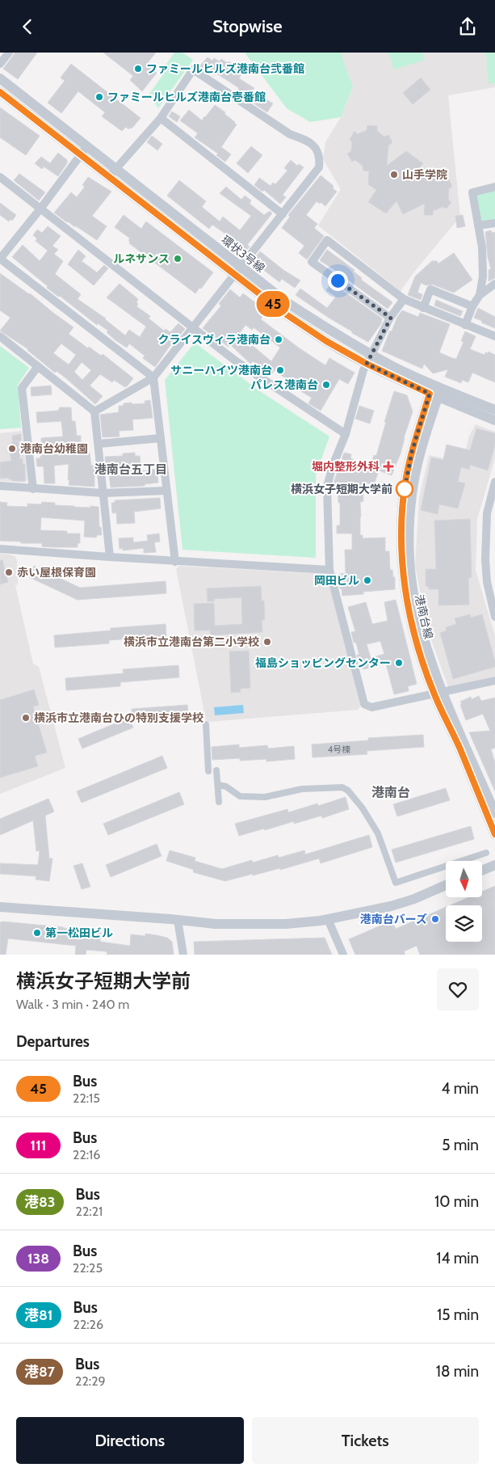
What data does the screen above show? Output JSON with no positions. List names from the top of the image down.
{
  "streets": {
    "street": ["環状3号線", "港南台線"]
  },
  "crossings": [
    ["環状3号線", "港南台線"]
  ],
  "districts": ["港南台五丁目", "港南台"],
  "places": {
    "other": [
      "ファミールヒルズ港南台弐番館",
      "ファミールヒルズ港南台壱番館",
      "山手学院",
      "ルネサンス",
      "クライスヴィラ港南台",
      "サニーハイツ港南台",
      "パレス港南台",
      "港南台幼稚園",
      "横浜女子短期大学前",
      "赤い屋根保育園",
      "岡田ビル",
      "横浜市立港南台第二小学校",
      "福島ショッピングセンター",
      "横浜市立港南台ひの特別支援学校",
      "港南台バーズ",
      "第一松田ビル"
    ],
    "health": ["堀内整形外科"]
  },
  "lines": ["bus line 45"],
  "house_numbers": ["4号棟"],
  "north": "bottom",
  "page": {
    "header": "Stopwise",
    "on_map": "45",
    "heading": [
      ["横浜女子短期大学前", "Walk · 3 min · 240 m"],
      "Departures"
    ],
    "list": [
      {
        "mark": "45",
        "name": "Bus",
        "note": "22:15",
        "value": "4 min"
      },
      {
        "mark": "111",
        "name": "Bus",
        "note": "22:16",
        "value": "5 min"
      },
      {
        "mark": "港83",
        "name": "Bus",
        "note": "22:21",
        "value": "10 min"
      },
      {
        "mark": "138",
        "name": "Bus",
        "note": "22:25",
        "value": "14 min"
      },
      {
        "mark": "港81",
        "name": "Bus",
        "note": "22:26",
        "value": "15 min"
      },
      {
        "mark": "港87",
        "name": "Bus",
        "note": "22:29",
        "value": "18 min"
      }
    ],
    "buttons": ["Directions", "Tickets"]
  }
}
